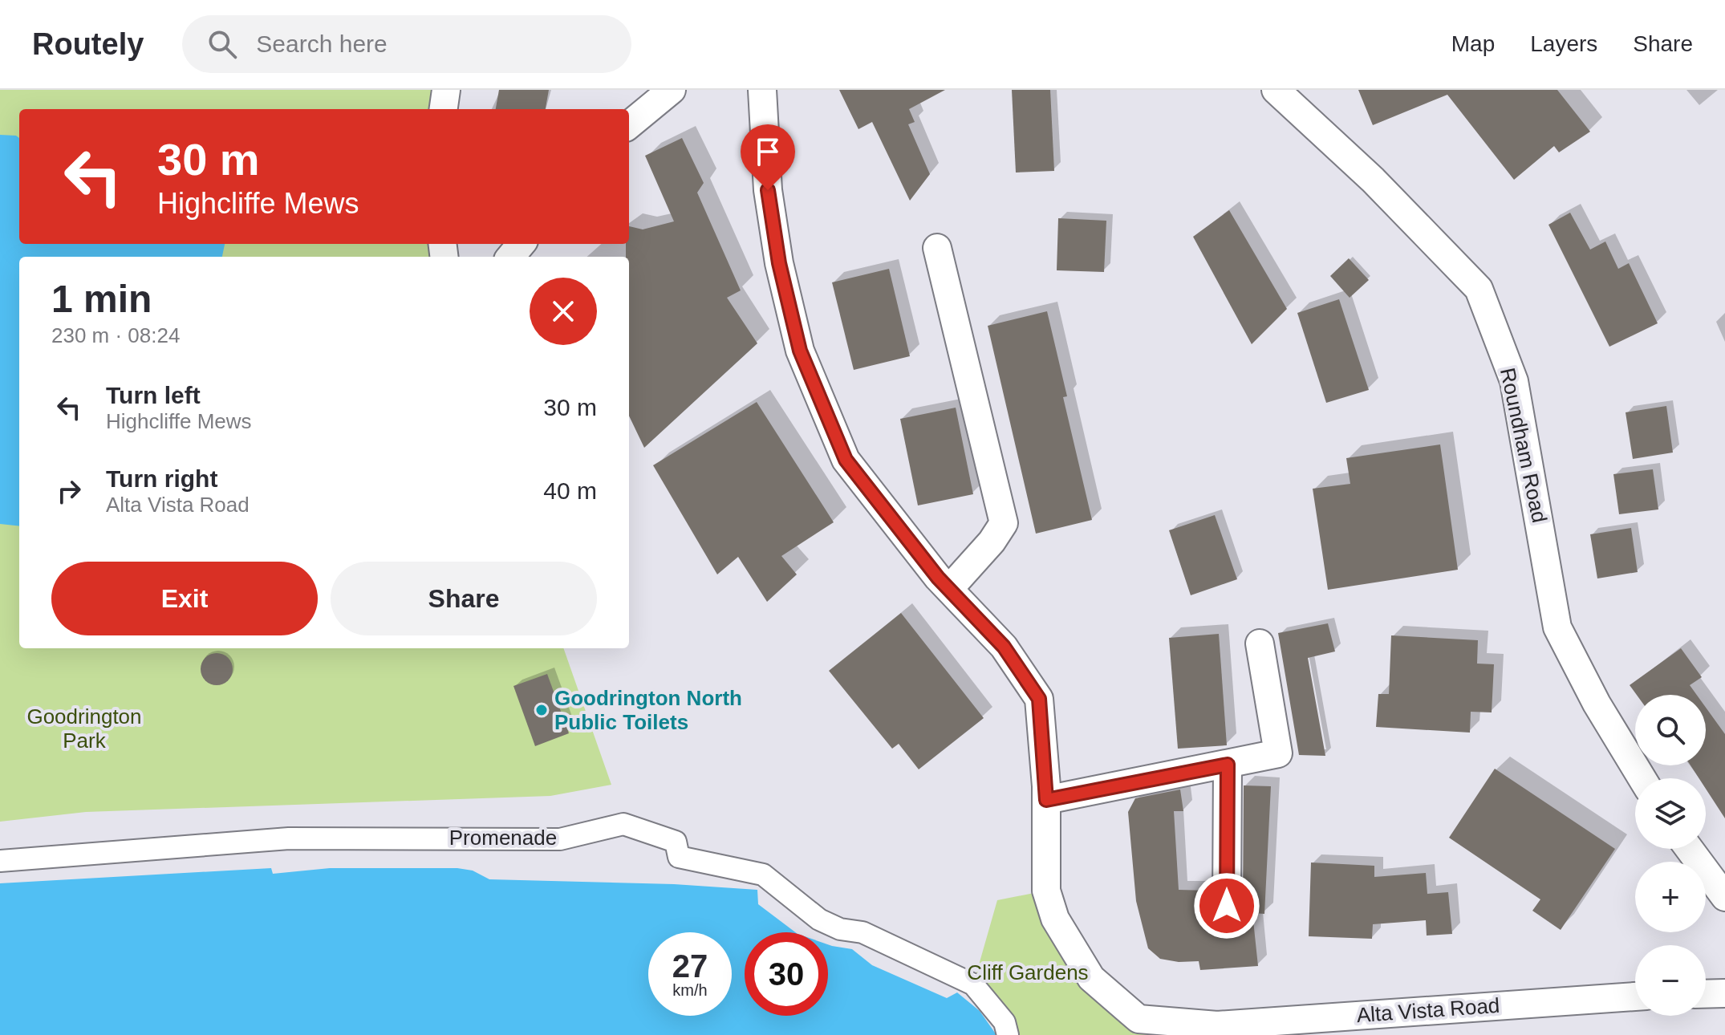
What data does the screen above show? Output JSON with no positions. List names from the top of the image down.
{
  "streets": {
    "street": ["Roundham Road", "Promenade", "Alta Vista Road"]
  },
  "parks": ["Goodrington Park", "Cliff Gardens"],
  "places": ["Goodrington North Public Toilets"],
  "page": {
    "header": "Routely",
    "search": "Search here",
    "nav": ["Map", "Layers", "Share"],
    "turn": ["30 m", "Highcliffe Mews"],
    "heading": ["1 min", "230 m · 08:24"],
    "list": [
      {
        "name": "Turn left",
        "note": "Highcliffe Mews",
        "value": "30 m"
      },
      {
        "name": "Turn right",
        "note": "Alta Vista Road",
        "value": "40 m"
      }
    ],
    "buttons": ["Exit", "Share"],
    "map_buttons": ["+", "−"],
    "speed": "27 km/h",
    "limit": "30"
  }
}
